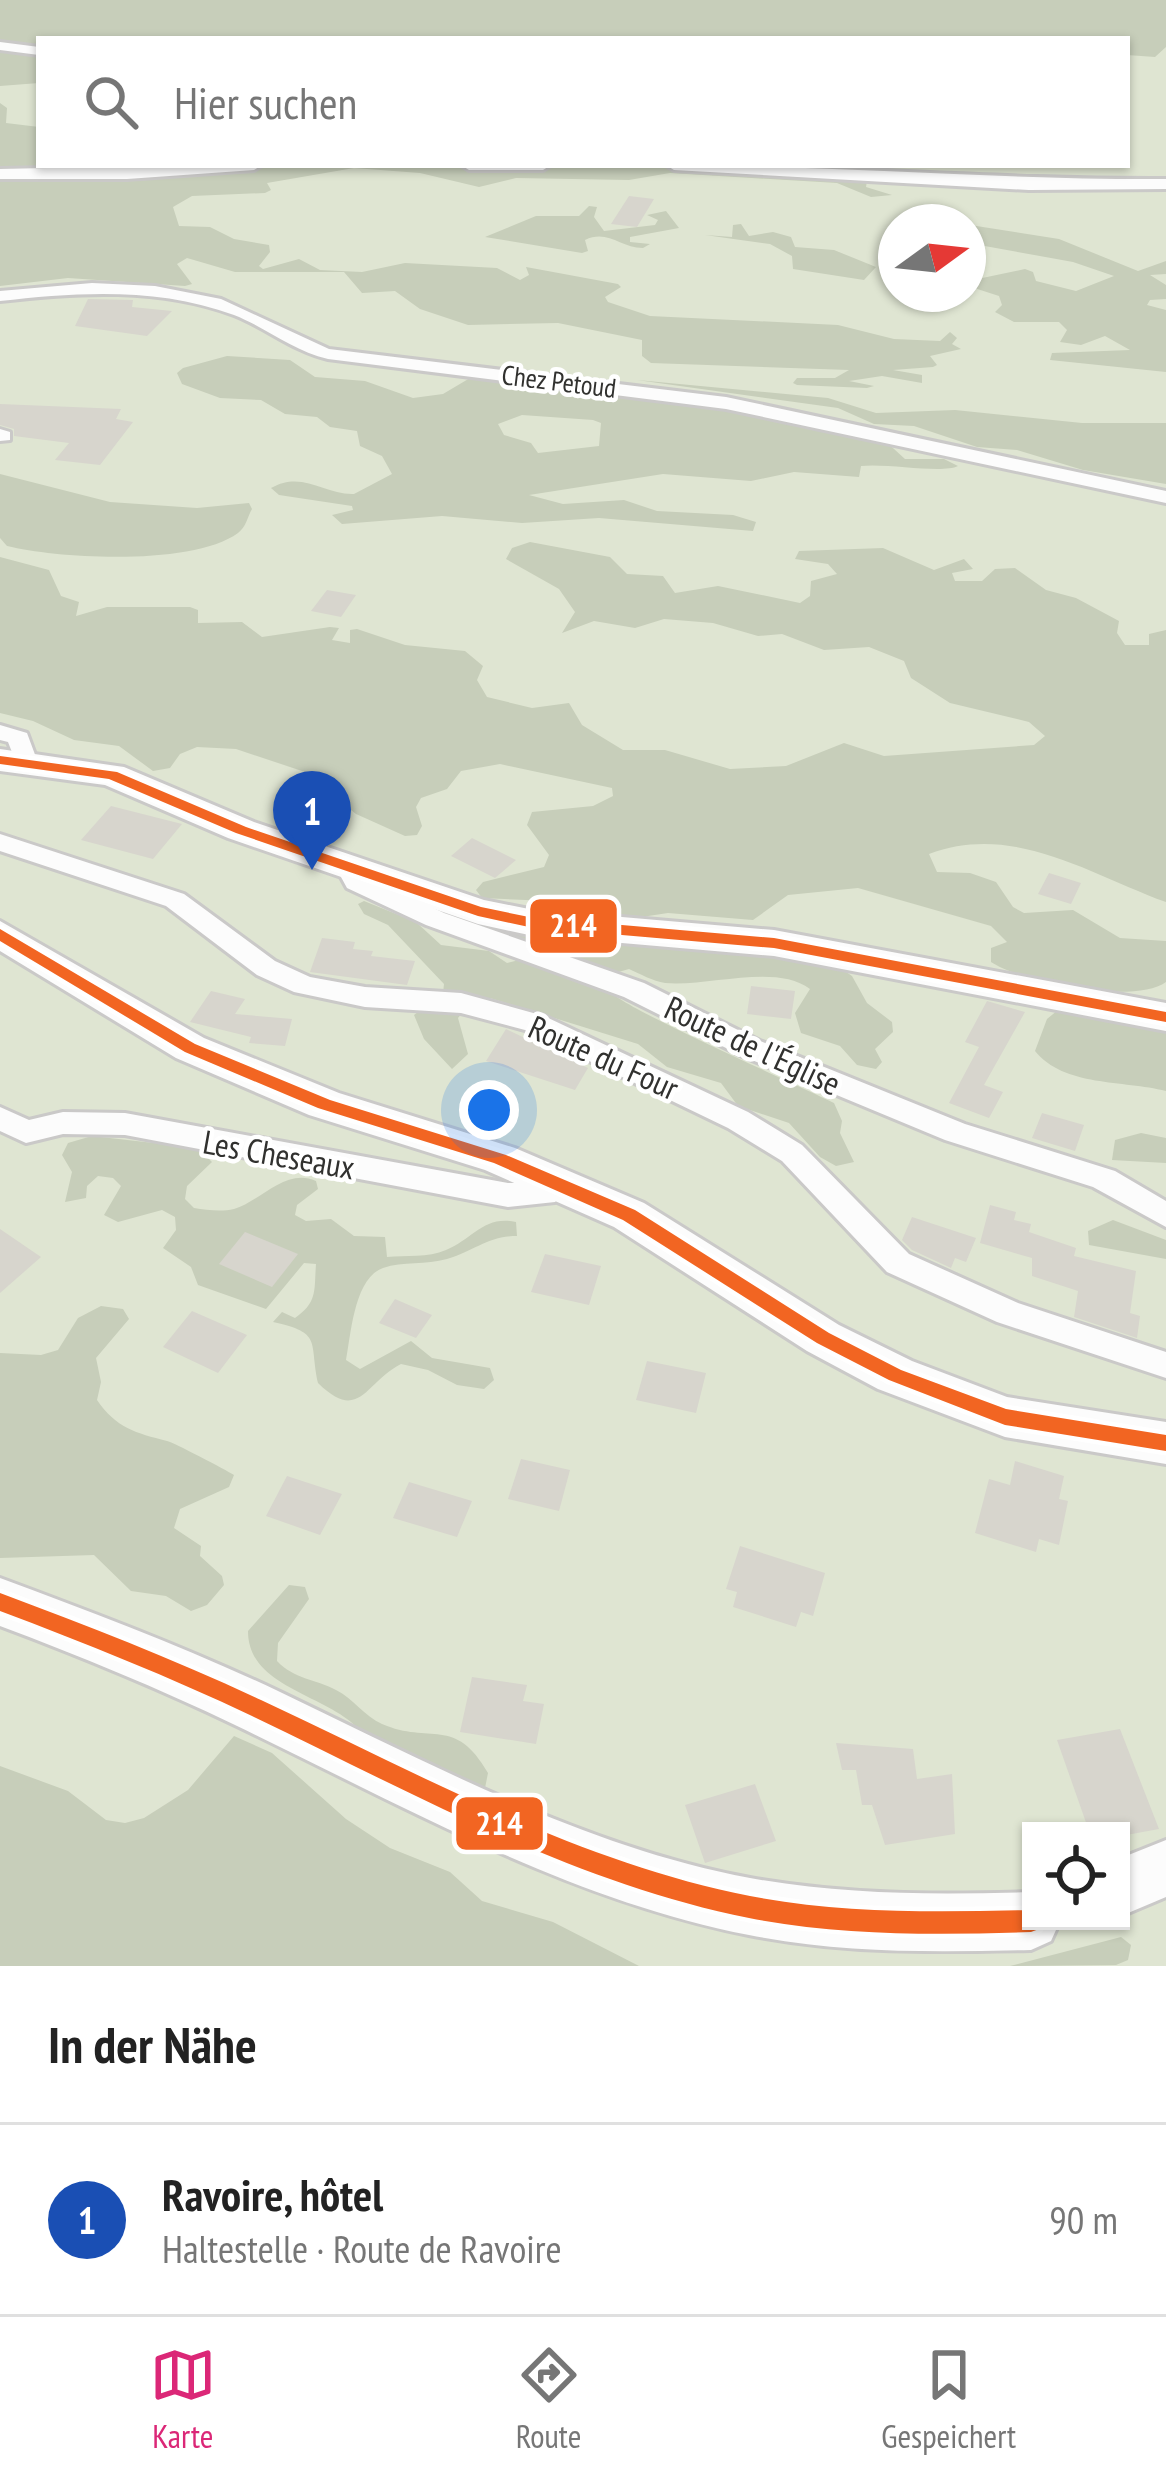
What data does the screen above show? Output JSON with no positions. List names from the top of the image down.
{
  "streets": {
    "street": [
      "Chez Petoud",
      "Route de l'Église",
      "Route du Four",
      "Les Cheseaux"
    ]
  },
  "lines": ["transit line 214"],
  "north": "right",
  "page": {
    "search": "Hier suchen",
    "pins": "1",
    "heading": "In der Nähe",
    "list": [
      {
        "mark": "1",
        "name": "Ravoire, hôtel",
        "note": "Haltestelle · Route de Ravoire",
        "value": "90 m"
      }
    ],
    "nav": ["Karte", "Route", "Gespeichert"]
  }
}
